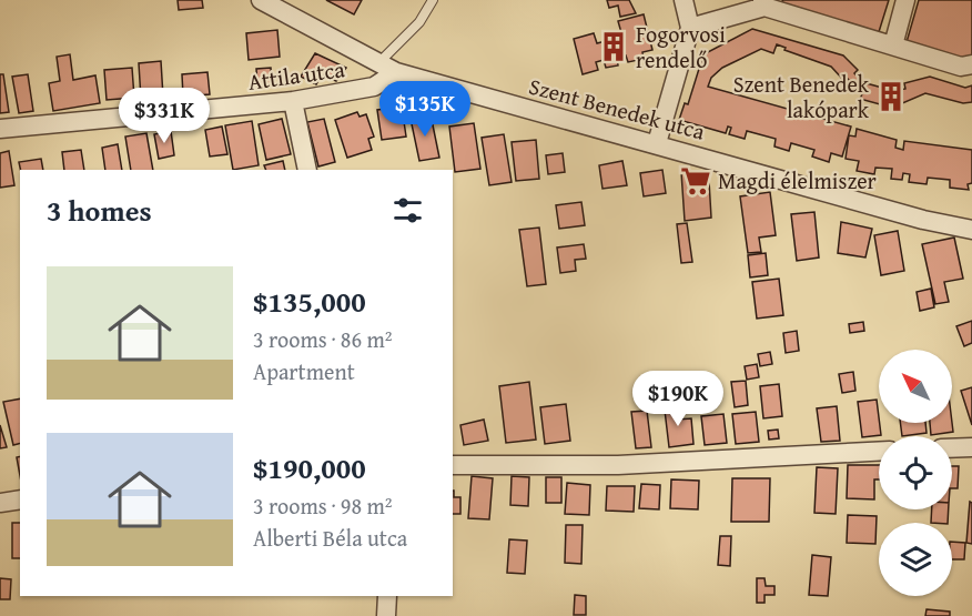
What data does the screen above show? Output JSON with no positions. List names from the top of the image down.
{
  "streets": {
    "street": ["Attila utca", "Szent Benedek utca"]
  },
  "crossings": [
    ["Attila utca", "Szent Benedek utca"]
  ],
  "places": {
    "building": ["Fogorvosi rendelő", "Szent Benedek lakópark"],
    "supermarket": ["Magdi élelmiszer"]
  },
  "north": "top left",
  "page": {
    "price": ["$135K", "$331K", "$190K"],
    "heading": "3 homes",
    "list": [
      {
        "name": "$135,000",
        "note": "3 rooms · 86 m² · Apartment"
      },
      {
        "name": "$190,000",
        "note": "3 rooms · 98 m² · Alberti Béla utca"
      }
    ]
  }
}
